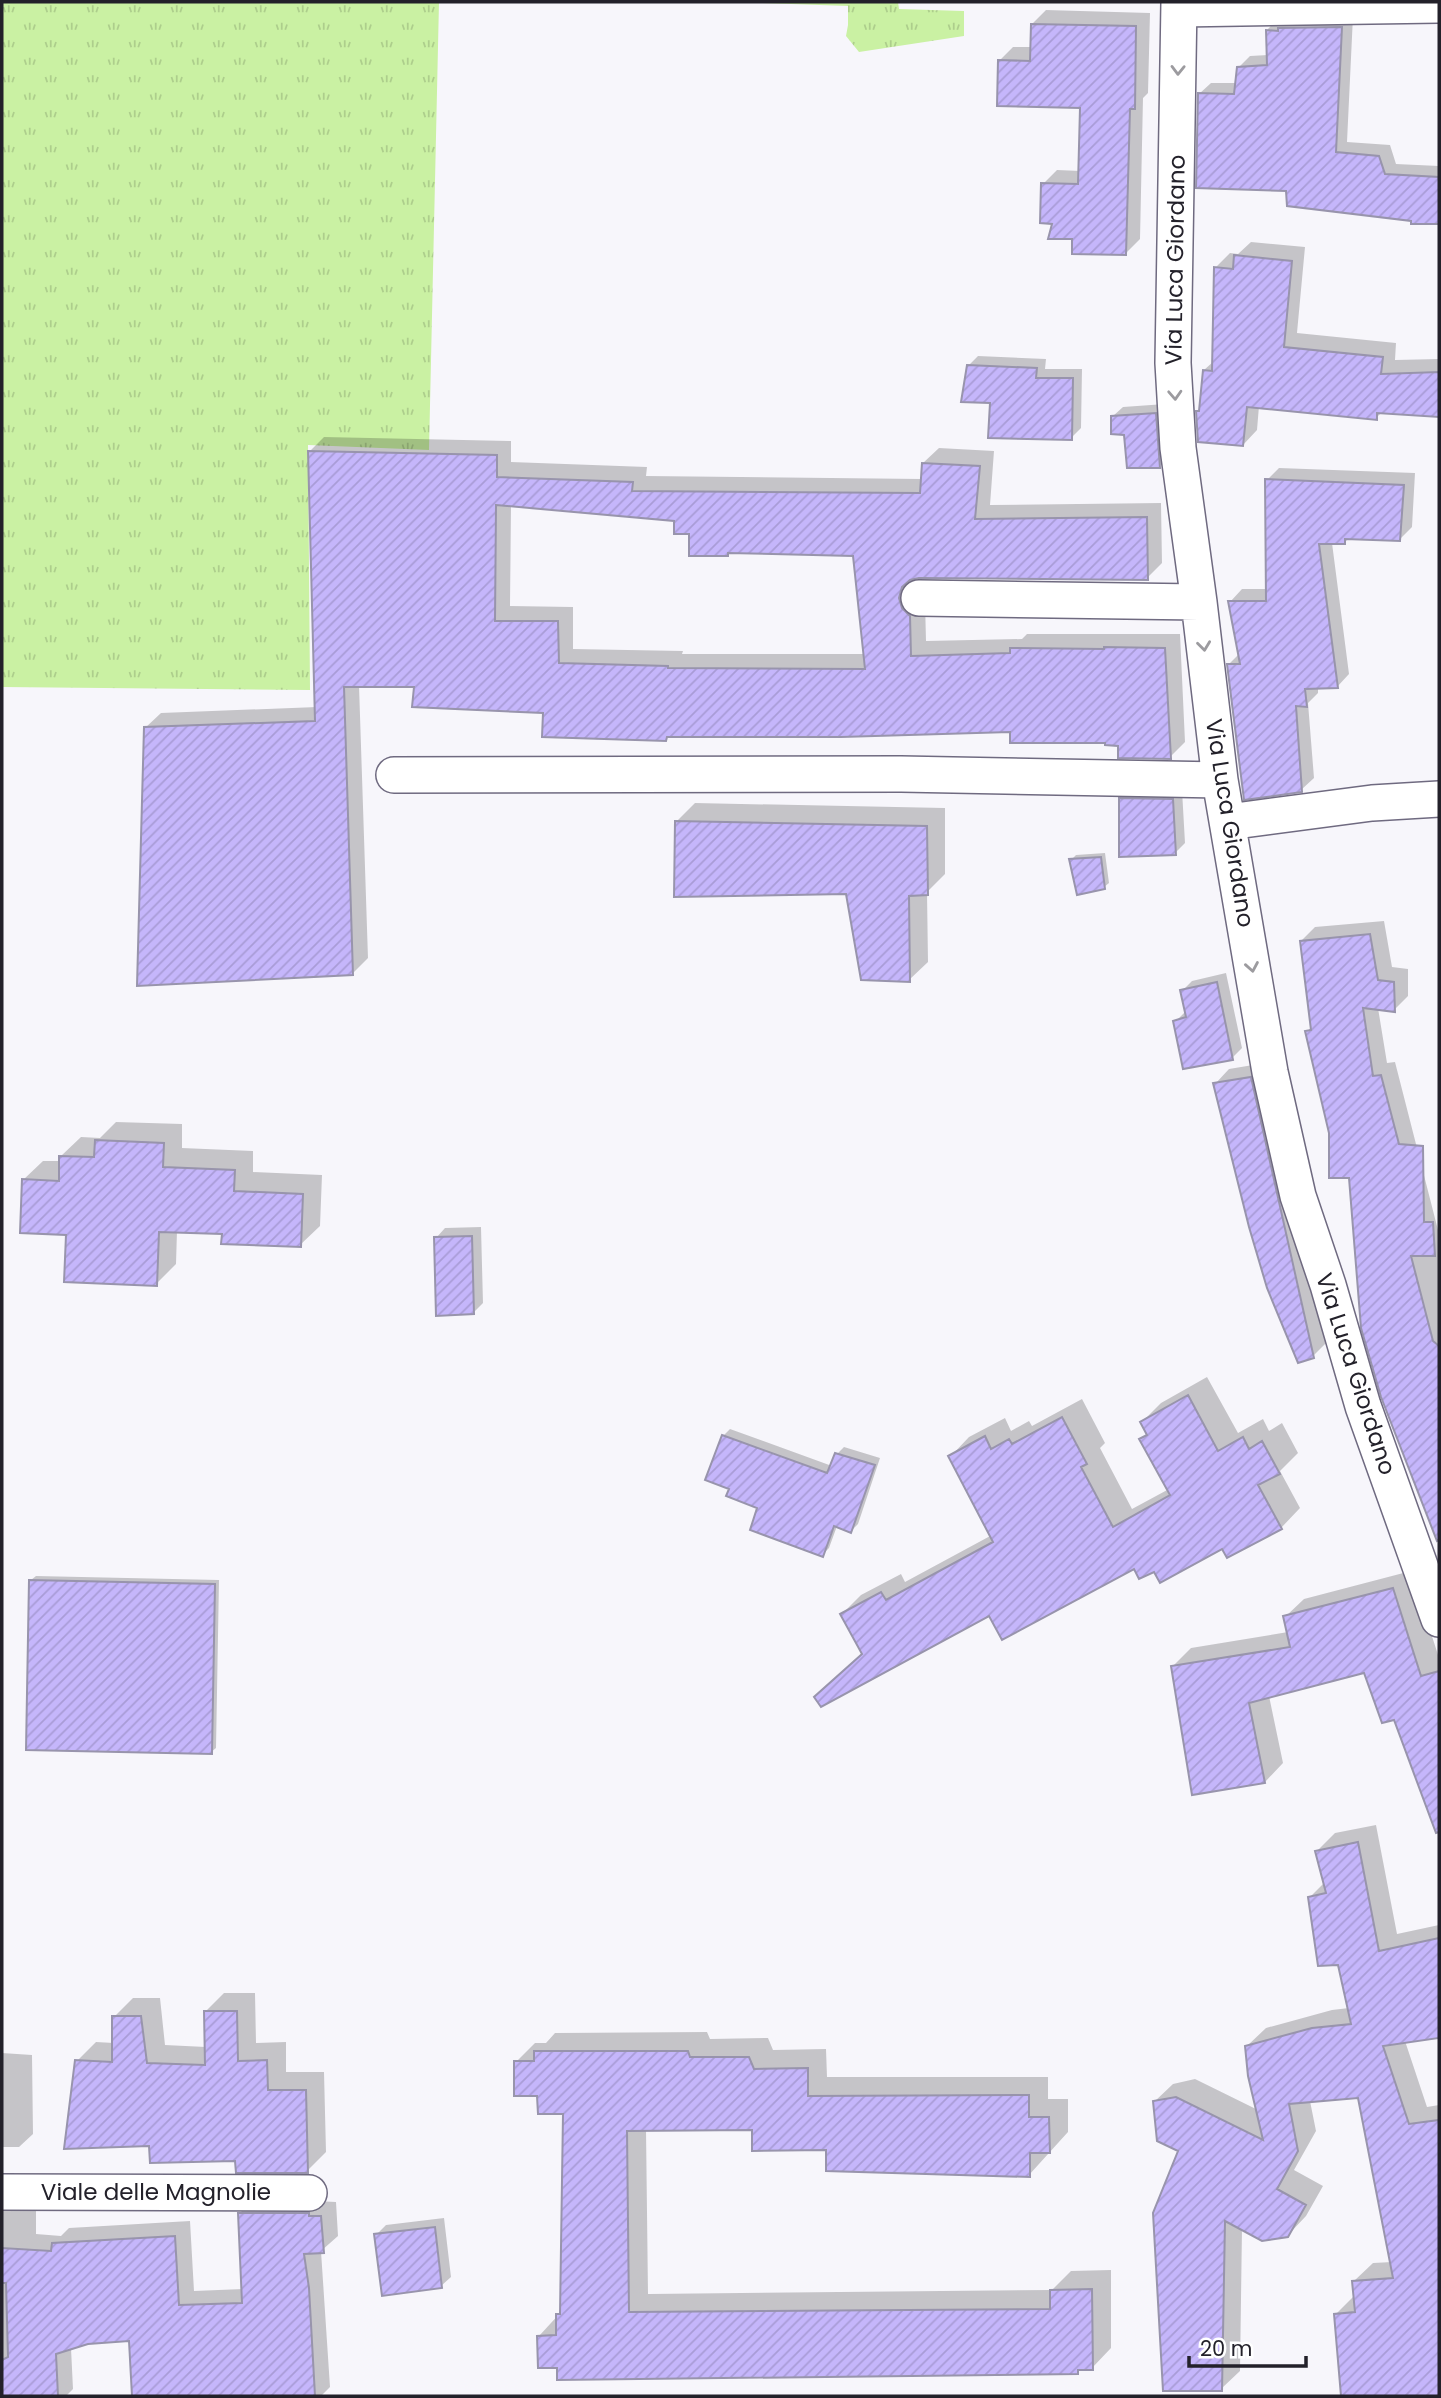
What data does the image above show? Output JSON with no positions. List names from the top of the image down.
{
  "streets": {
    "street": ["Via Luca Giordano", "Viale delle Magnolie"]
  },
  "one_way": ["Via Luca Giordano"],
  "scale_bar": "20 m"
}
